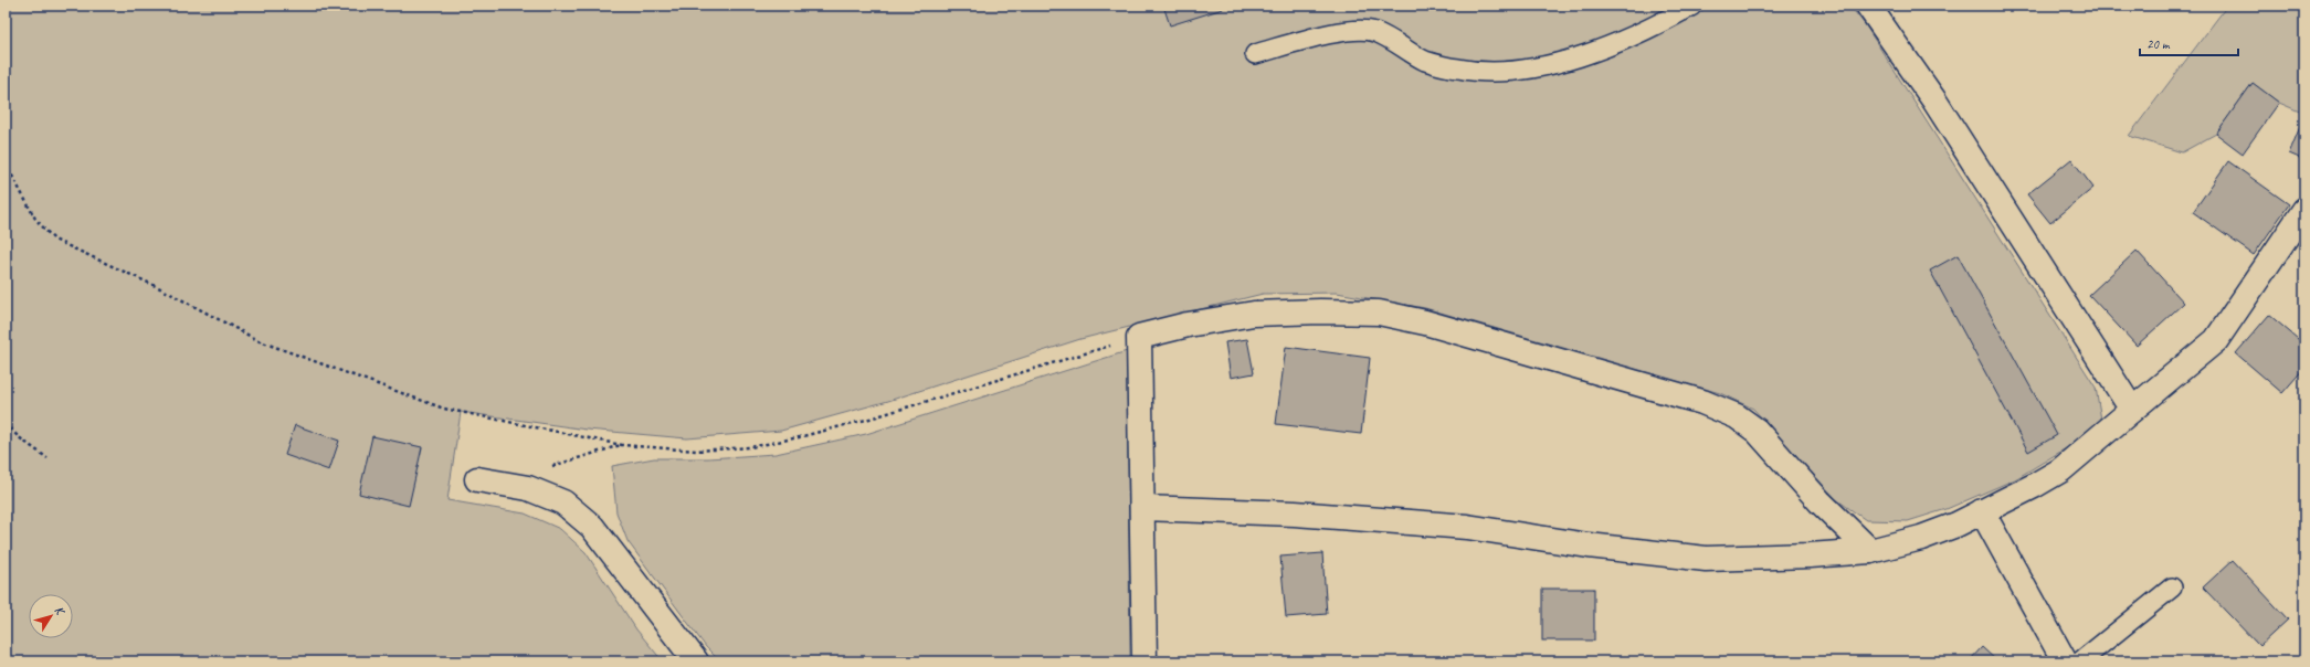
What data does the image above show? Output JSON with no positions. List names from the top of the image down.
{
  "scale_bar": "20 m",
  "north": "top right"
}
